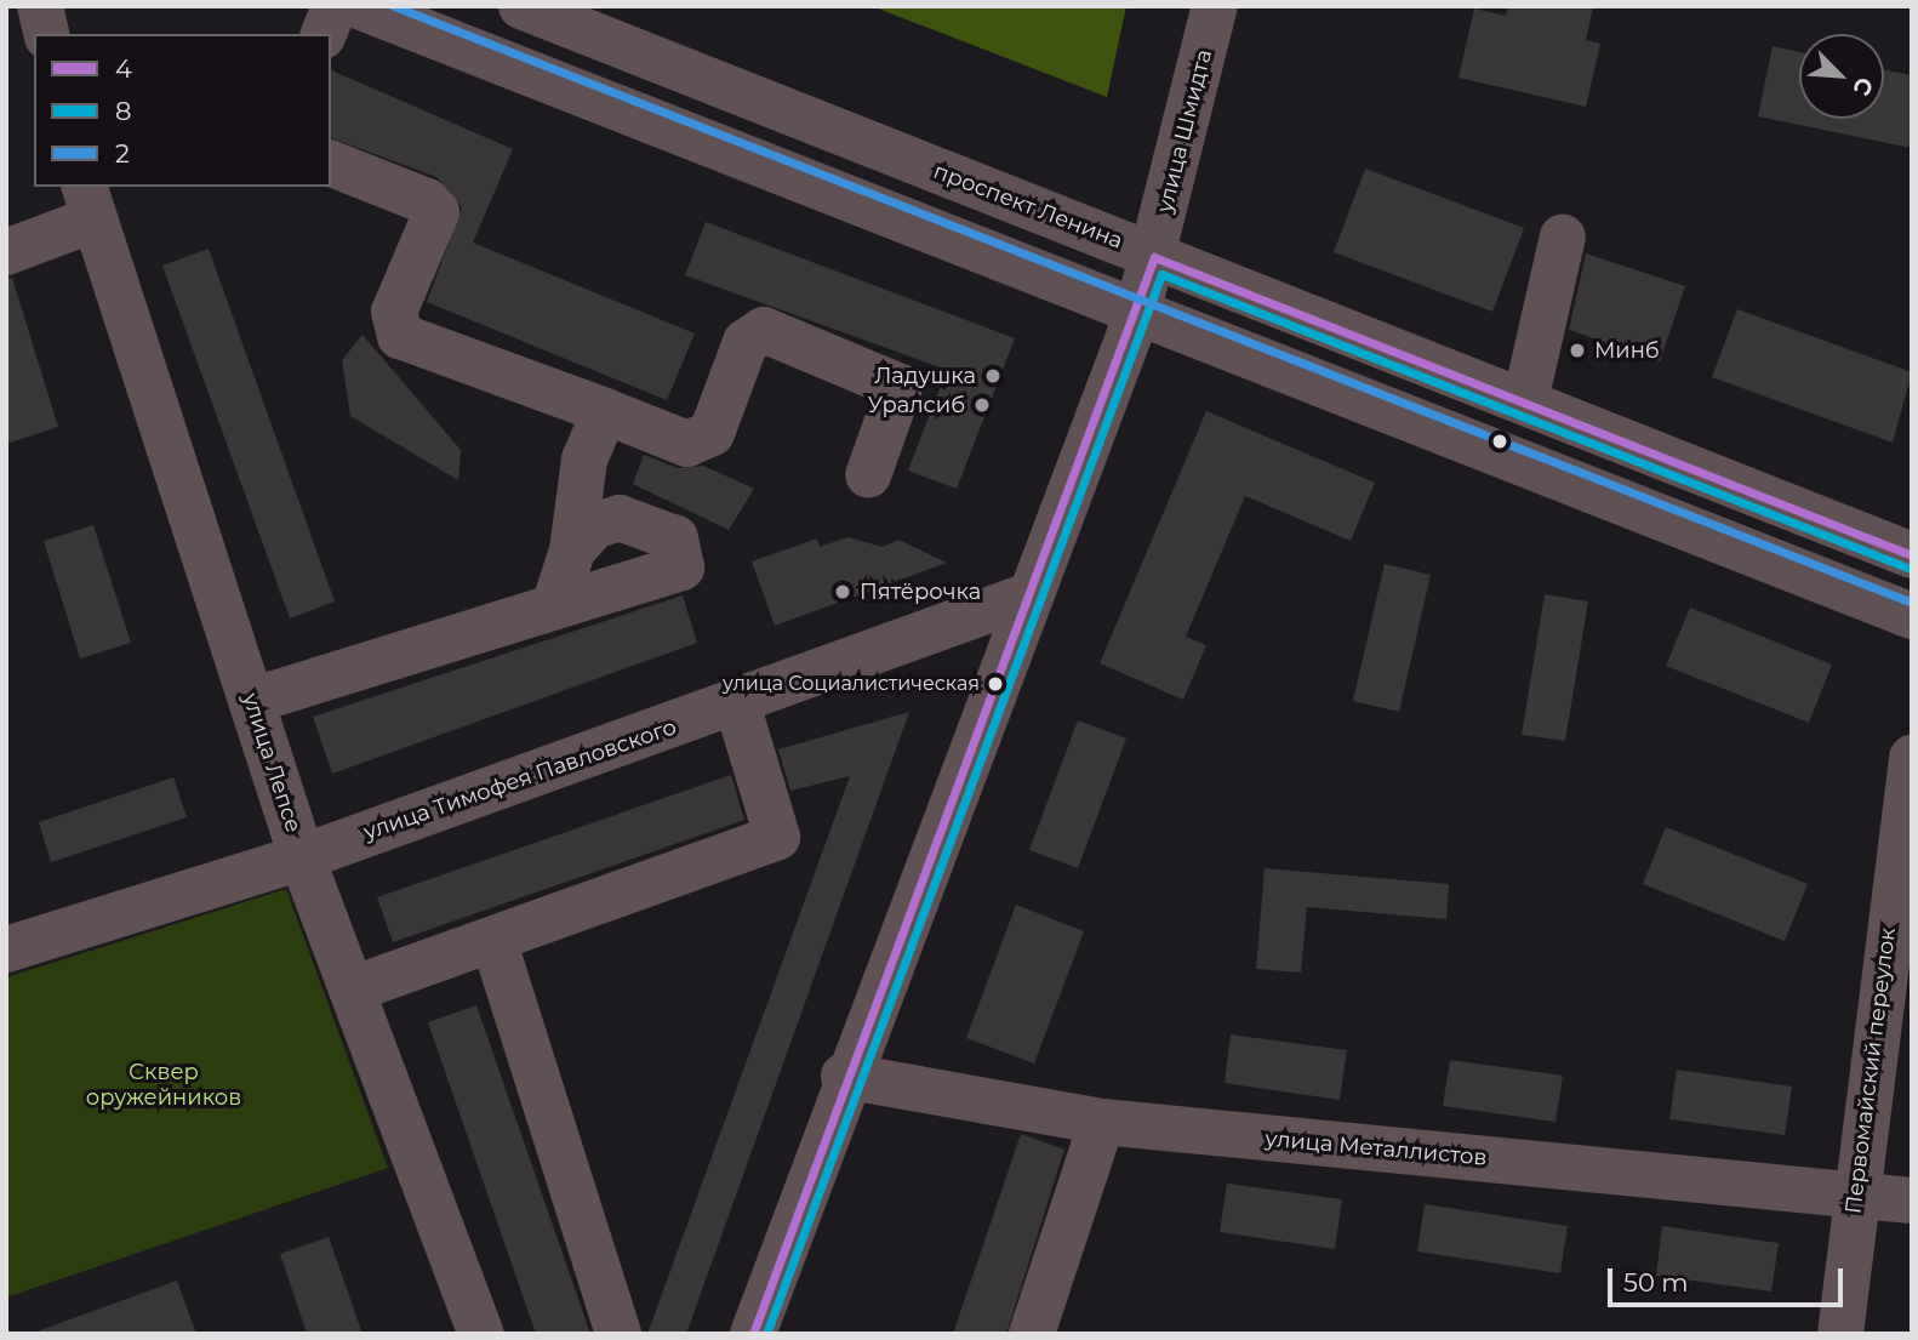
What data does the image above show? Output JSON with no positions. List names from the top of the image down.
{
  "streets": {
    "main road": ["улица Шмидта", "проспект Ленина"],
    "street": [
      "улица Лепсе",
      "улица Тимофея Павловского",
      "Первомайский переулок",
      "улица Металлистов"
    ]
  },
  "crossings": [
    ["улица Шмидта", "проспект Ленина"],
    ["улица Шмидта", "улица Тимофея Павловского"],
    ["улица Шмидта", "улица Металлистов"],
    ["улица Лепсе", "улица Тимофея Павловского"],
    ["Первомайский переулок", "улица Металлистов"]
  ],
  "parks": ["Сквер оружейников"],
  "places": [
    "Минб",
    "Ладушка",
    "Уралсиб",
    "Пятёрочка",
    "улица Социалистическая"
  ],
  "lines": ["transit line 2", "transit line 4", "transit line 8"],
  "legend": ["4", "8", "2"],
  "scale_bar": "50 m",
  "north": "bottom right"
}
